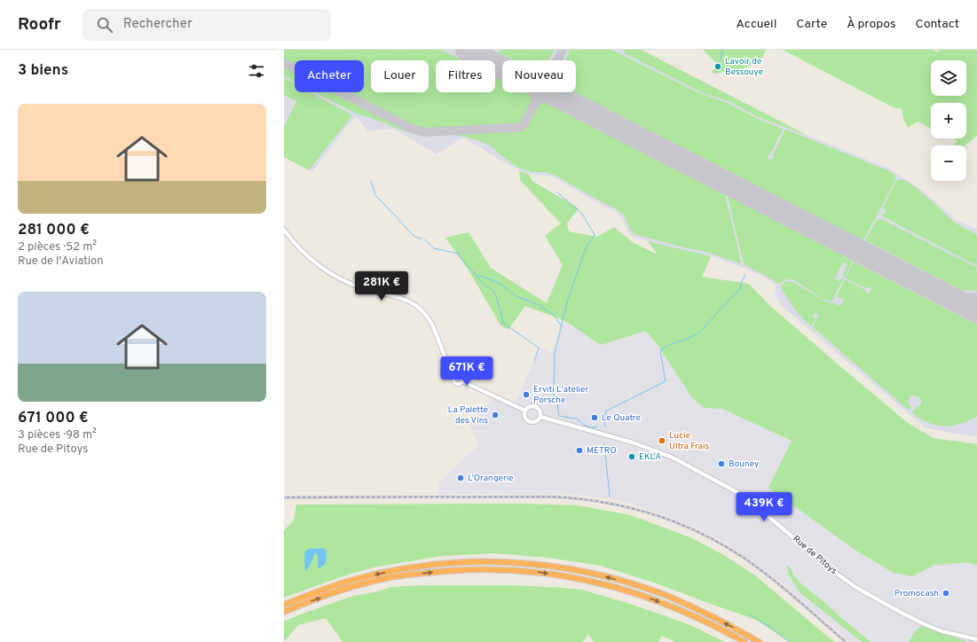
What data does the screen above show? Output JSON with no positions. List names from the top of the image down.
{
  "streets": {
    "street": ["Rue de Pitoys"]
  },
  "places": [
    "Lavoir de Bessouye",
    "Erviti L'atelier Porsche",
    "La Palette des Vins",
    "Le Quatre",
    "Lucie Ultra Frais",
    "METRO",
    "EKLA",
    "Bouney",
    "L’Orangerie",
    "Promocash"
  ],
  "page": {
    "header": "Roofr",
    "search": "Rechercher",
    "nav": [
      "Accueil",
      "Carte",
      "À propos",
      "Contact"
    ],
    "heading": "3 biens",
    "map_buttons": ["+", "−"],
    "chip": [
      "Acheter",
      "Louer",
      "Filtres",
      "Nouveau"
    ],
    "list": [
      {
        "name": "281 000 €",
        "note": "2 pièces · 52 m² · Rue de l'Aviation"
      },
      {
        "name": "671 000 €",
        "note": "3 pièces · 98 m² · Rue de Pitoys"
      }
    ],
    "price": ["281K €", "671K €", "439K €"]
  }
}
